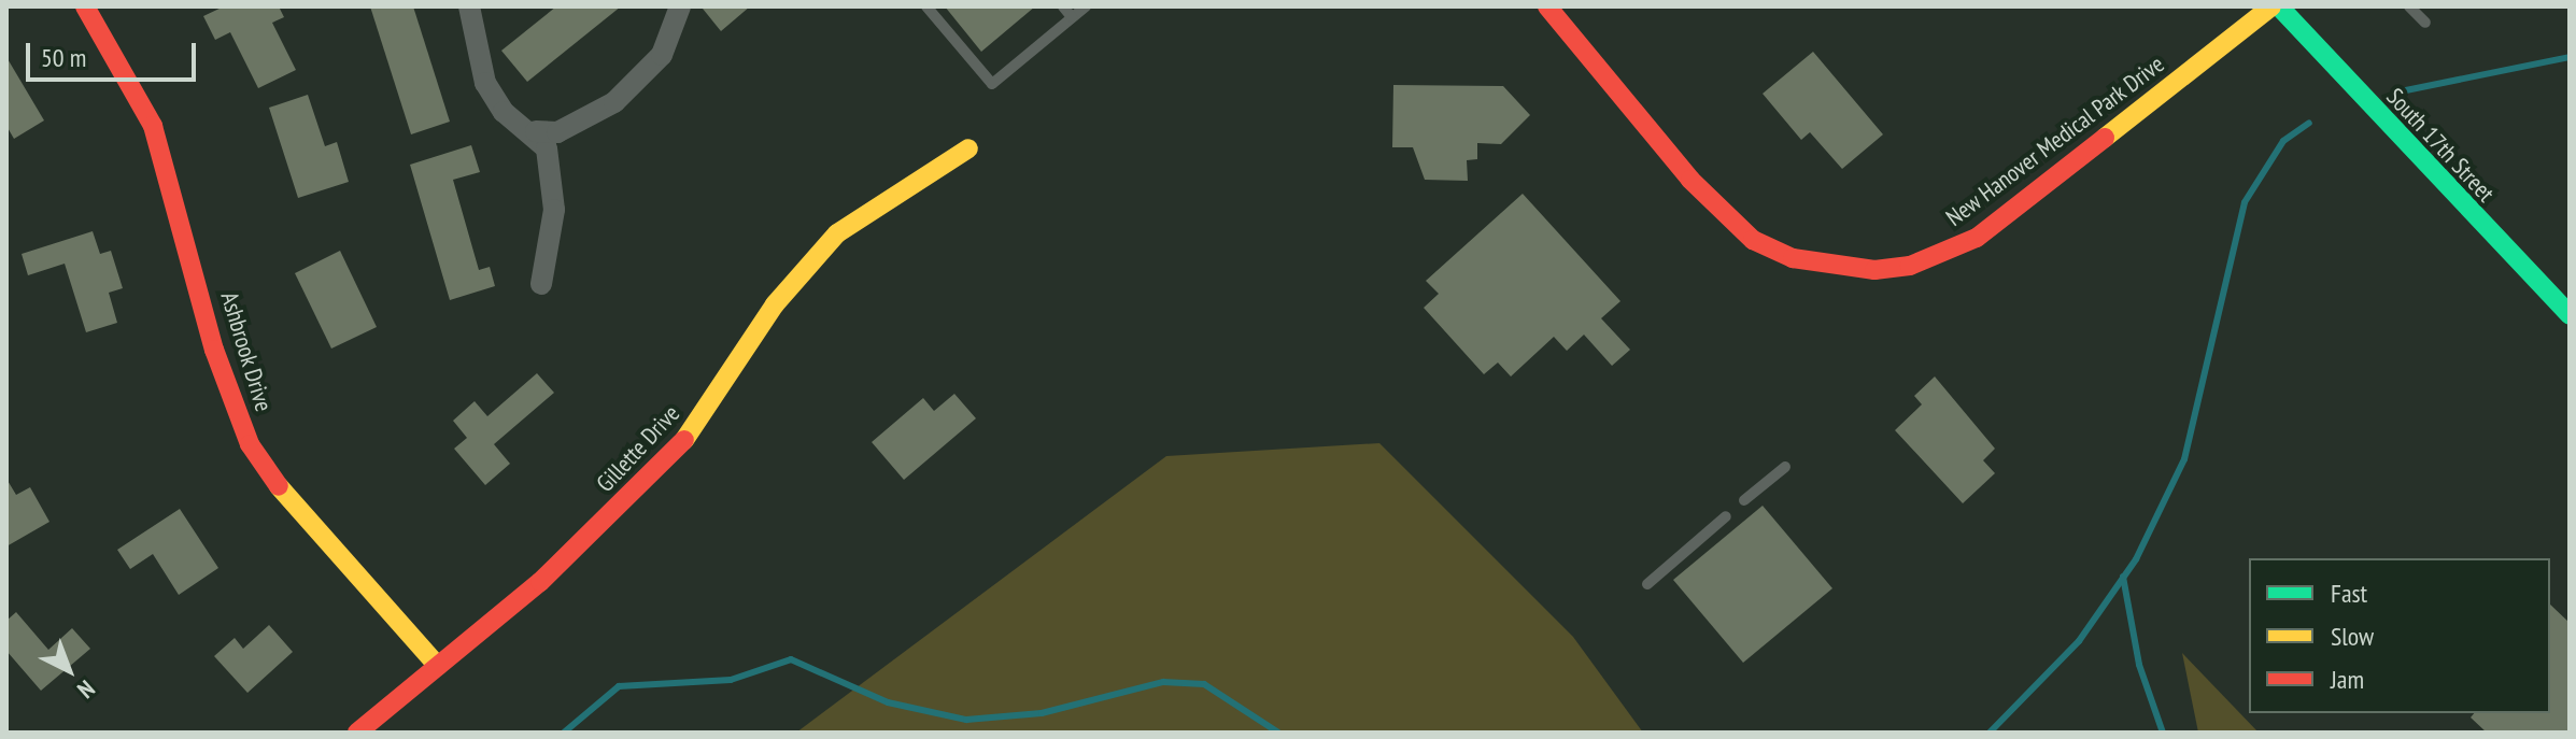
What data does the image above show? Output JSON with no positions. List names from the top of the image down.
{
  "streets": {
    "street": [
      "New Hanover Medical Park Drive",
      "South 17th Street",
      "Ashbrook Drive",
      "Gillette Drive"
    ]
  },
  "crossings": [
    ["Ashbrook Drive", "Gillette Drive"]
  ],
  "legend": ["Fast", "Slow", "Jam"],
  "scale_bar": "50 m",
  "north": "bottom right"
}
